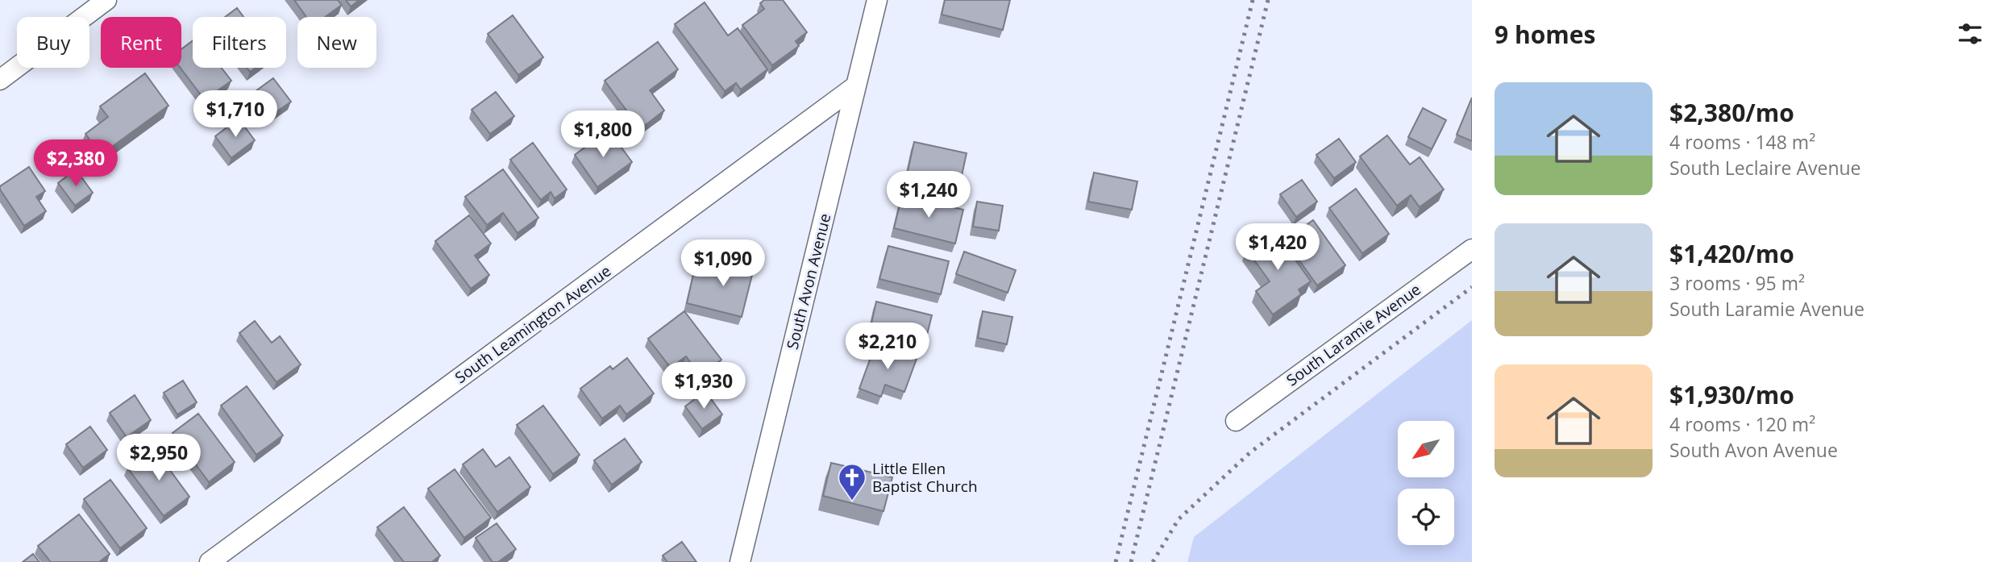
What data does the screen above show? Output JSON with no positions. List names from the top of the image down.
{
  "streets": {
    "street": ["South Avon Avenue", "South Leamington Avenue", "South Laramie Avenue"]
  },
  "crossings": [
    ["South Avon Avenue", "South Leamington Avenue"]
  ],
  "places": {
    "church": ["Little Ellen Baptist Church"]
  },
  "north": "bottom left",
  "page": {
    "heading": "9 homes",
    "chip": [
      "Buy",
      "Rent",
      "Filters",
      "New"
    ],
    "list": [
      {
        "name": "$2,380/mo",
        "note": "4 rooms · 148 m² · South Leclaire Avenue"
      },
      {
        "name": "$1,420/mo",
        "note": "3 rooms · 95 m² · South Laramie Avenue"
      },
      {
        "name": "$1,930/mo",
        "note": "4 rooms · 120 m² · South Avon Avenue"
      }
    ],
    "price": [
      "$1,710",
      "$1,800",
      "$2,380",
      "$1,240",
      "$1,420",
      "$1,090",
      "$2,210",
      "$1,930",
      "$2,950"
    ]
  }
}
